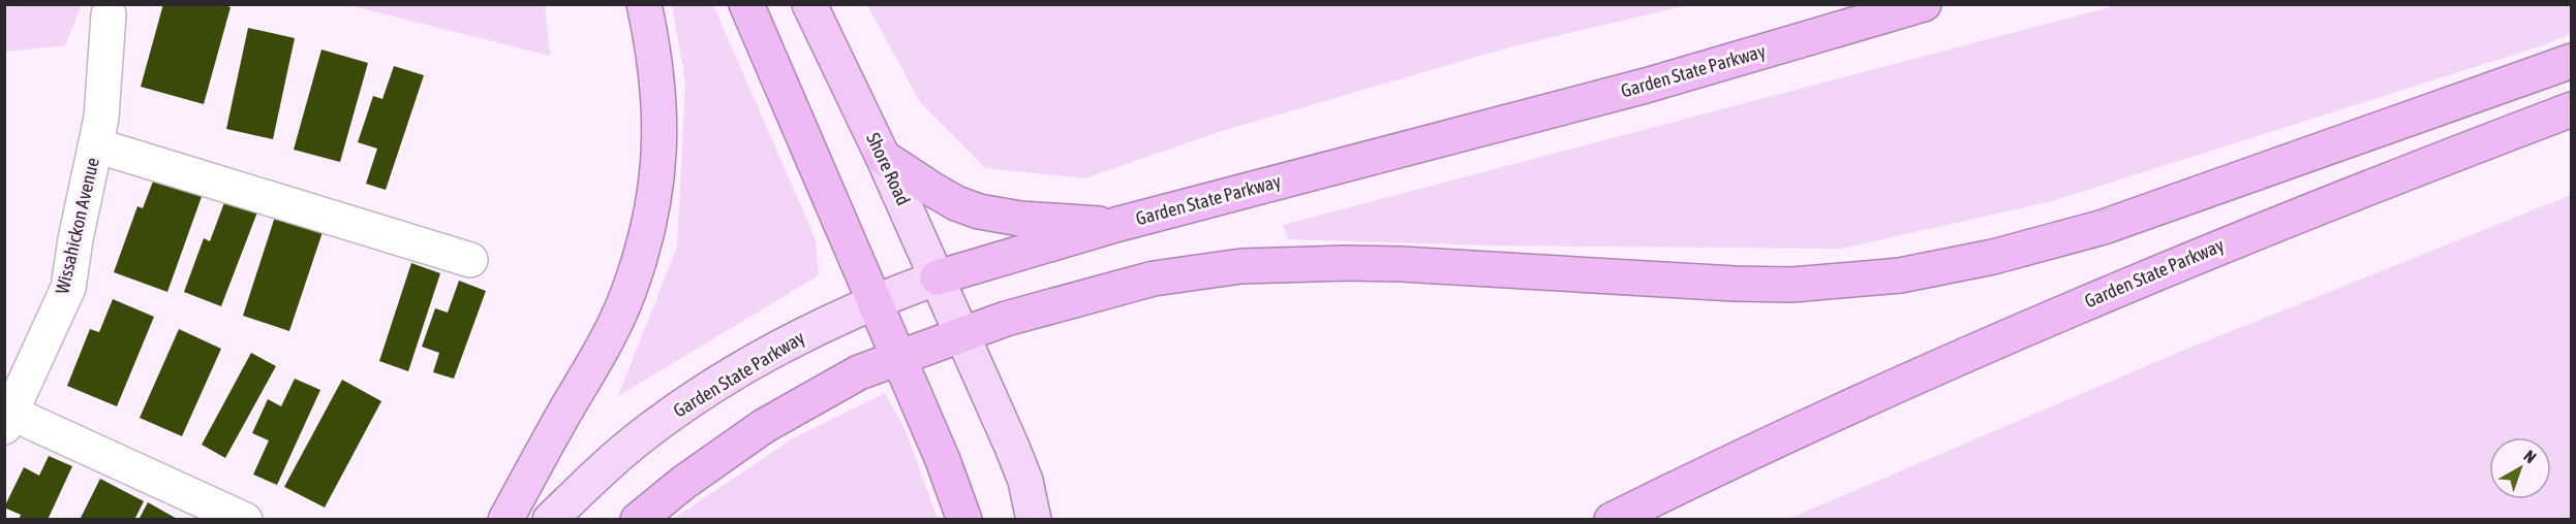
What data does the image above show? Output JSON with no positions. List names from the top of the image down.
{
  "streets": {
    "highway": ["Garden State Parkway", "Shore Road"],
    "street": ["Wissahickon Avenue"]
  },
  "crossings": [
    ["Garden State Parkway", "Shore Road"]
  ],
  "north": "top right"
}
